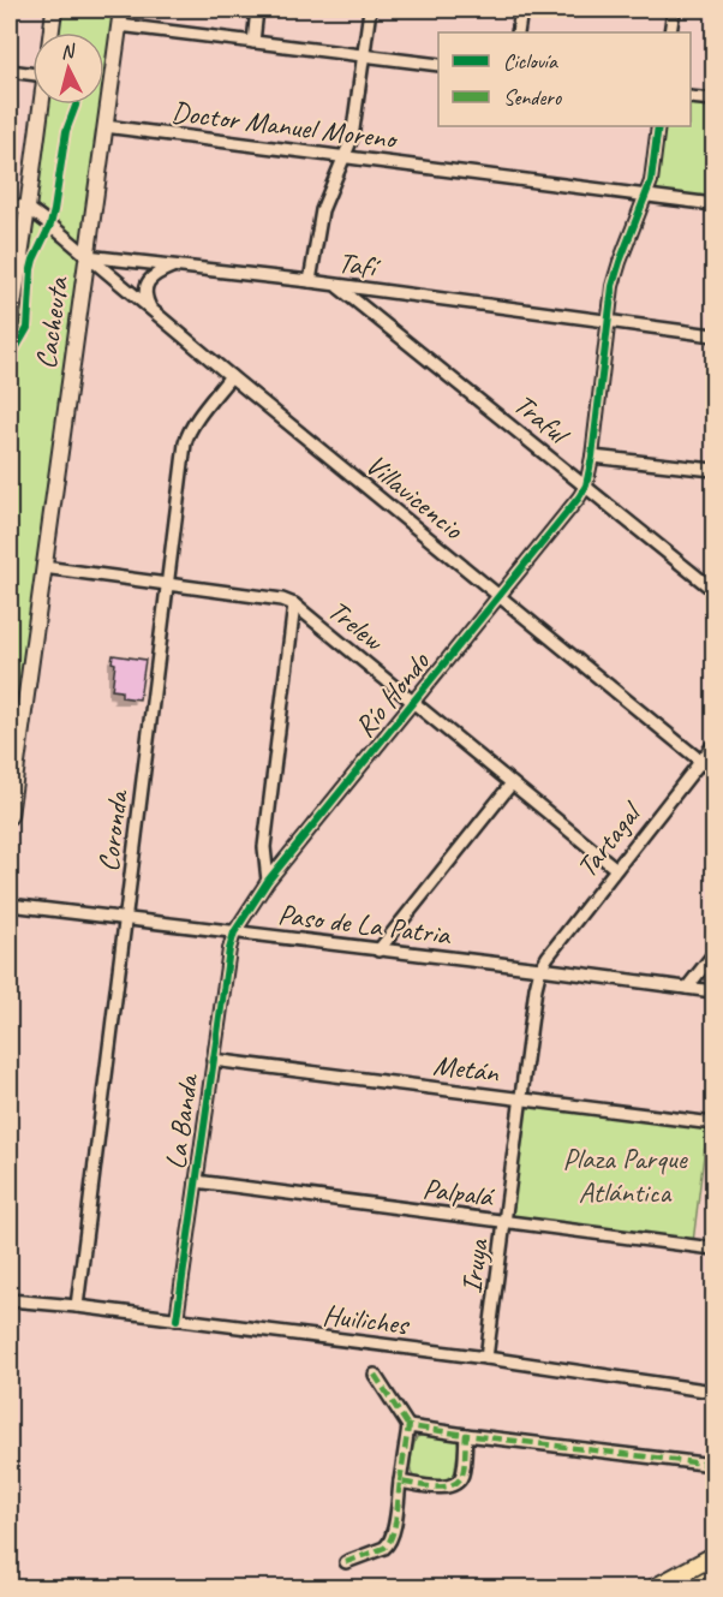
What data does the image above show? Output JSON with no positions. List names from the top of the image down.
{
  "streets": {
    "street": [
      "Doctor Manuel Moreno",
      "Tafí",
      "Cacheuta",
      "Traful",
      "Villavicencio",
      "Trelew",
      "Río Hondo",
      "Coronda",
      "Tartagal",
      "Paso de La Patria",
      "Metán",
      "La Banda",
      "Palpalá",
      "Iruya",
      "Huiliches"
    ]
  },
  "crossings": [
    ["Doctor Manuel Moreno", "Cacheuta"],
    ["Tafí", "Cacheuta"],
    ["Tafí", "Traful"],
    ["Tafí", "Villavicencio"],
    ["Cacheuta", "Villavicencio"],
    ["Cacheuta", "Trelew"],
    ["Traful", "Río Hondo"],
    ["Villavicencio", "Río Hondo"],
    ["Villavicencio", "Coronda"],
    ["Villavicencio", "Tartagal"],
    ["Trelew", "Río Hondo"],
    ["Trelew", "Coronda"],
    ["Trelew", "Tartagal"],
    ["Río Hondo", "Paso de La Patria"],
    ["Río Hondo", "La Banda"],
    ["Coronda", "Paso de La Patria"],
    ["Coronda", "Huiliches"],
    ["Tartagal", "Paso de La Patria"],
    ["Tartagal", "Iruya"],
    ["Paso de La Patria", "La Banda"],
    ["Paso de La Patria", "Iruya"],
    ["Metán", "La Banda"],
    ["Metán", "Iruya"],
    ["La Banda", "Palpalá"],
    ["La Banda", "Huiliches"],
    ["Palpalá", "Iruya"],
    ["Iruya", "Huiliches"]
  ],
  "parks": ["Plaza Parque Atlántica"],
  "legend": ["Ciclovía", "Sendero"],
  "north": "top"
}
